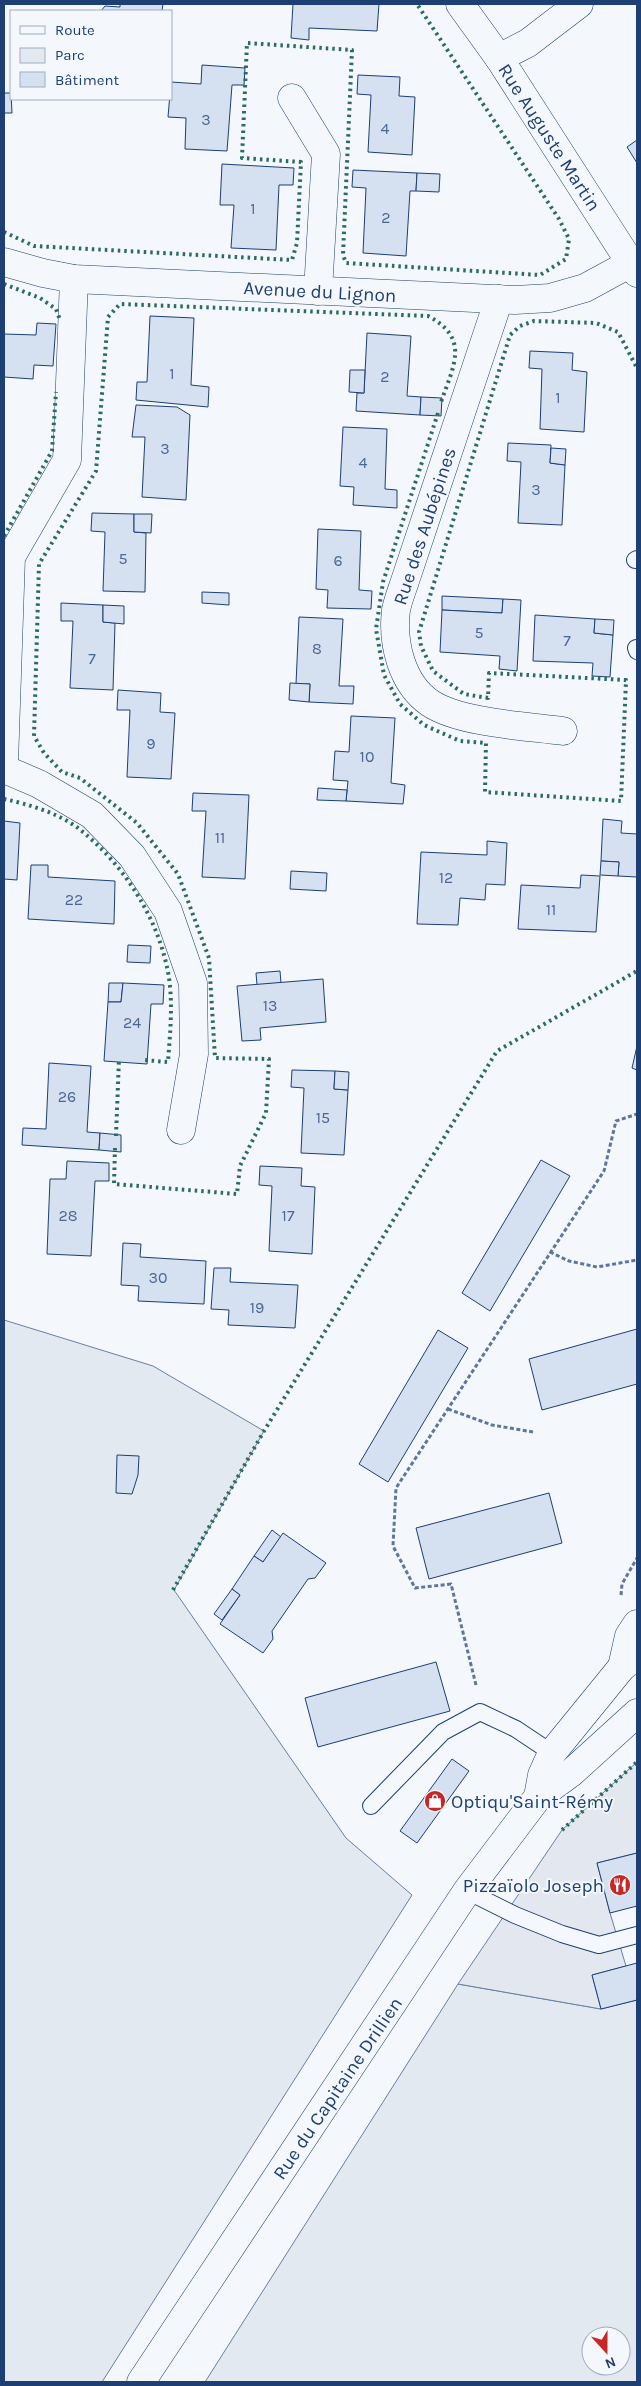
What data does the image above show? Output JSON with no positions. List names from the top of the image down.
{
  "streets": {
    "street": [
      "Rue Auguste Martin",
      "Avenue du Lignon",
      "Rue des Aubépines",
      "Rue du Capitaine Drillien"
    ]
  },
  "crossings": [
    ["Rue Auguste Martin", "Avenue du Lignon"],
    ["Avenue du Lignon", "Rue des Aubépines"]
  ],
  "places": {
    "shop": ["Optiqu'Saint-Rémy"],
    "restaurant": ["Pizzaïolo Joseph"]
  },
  "house_numbers": [
    "3",
    "4",
    "1",
    "2",
    "1",
    "2",
    "1",
    "3",
    "4",
    "3",
    "5",
    "6",
    "5",
    "7",
    "8",
    "7",
    "9",
    "10",
    "11",
    "12",
    "22",
    "11",
    "13",
    "24",
    "26",
    "15",
    "28",
    "17",
    "30",
    "19"
  ],
  "legend": ["Route", "Parc", "Bâtiment"],
  "north": "bottom"
}
